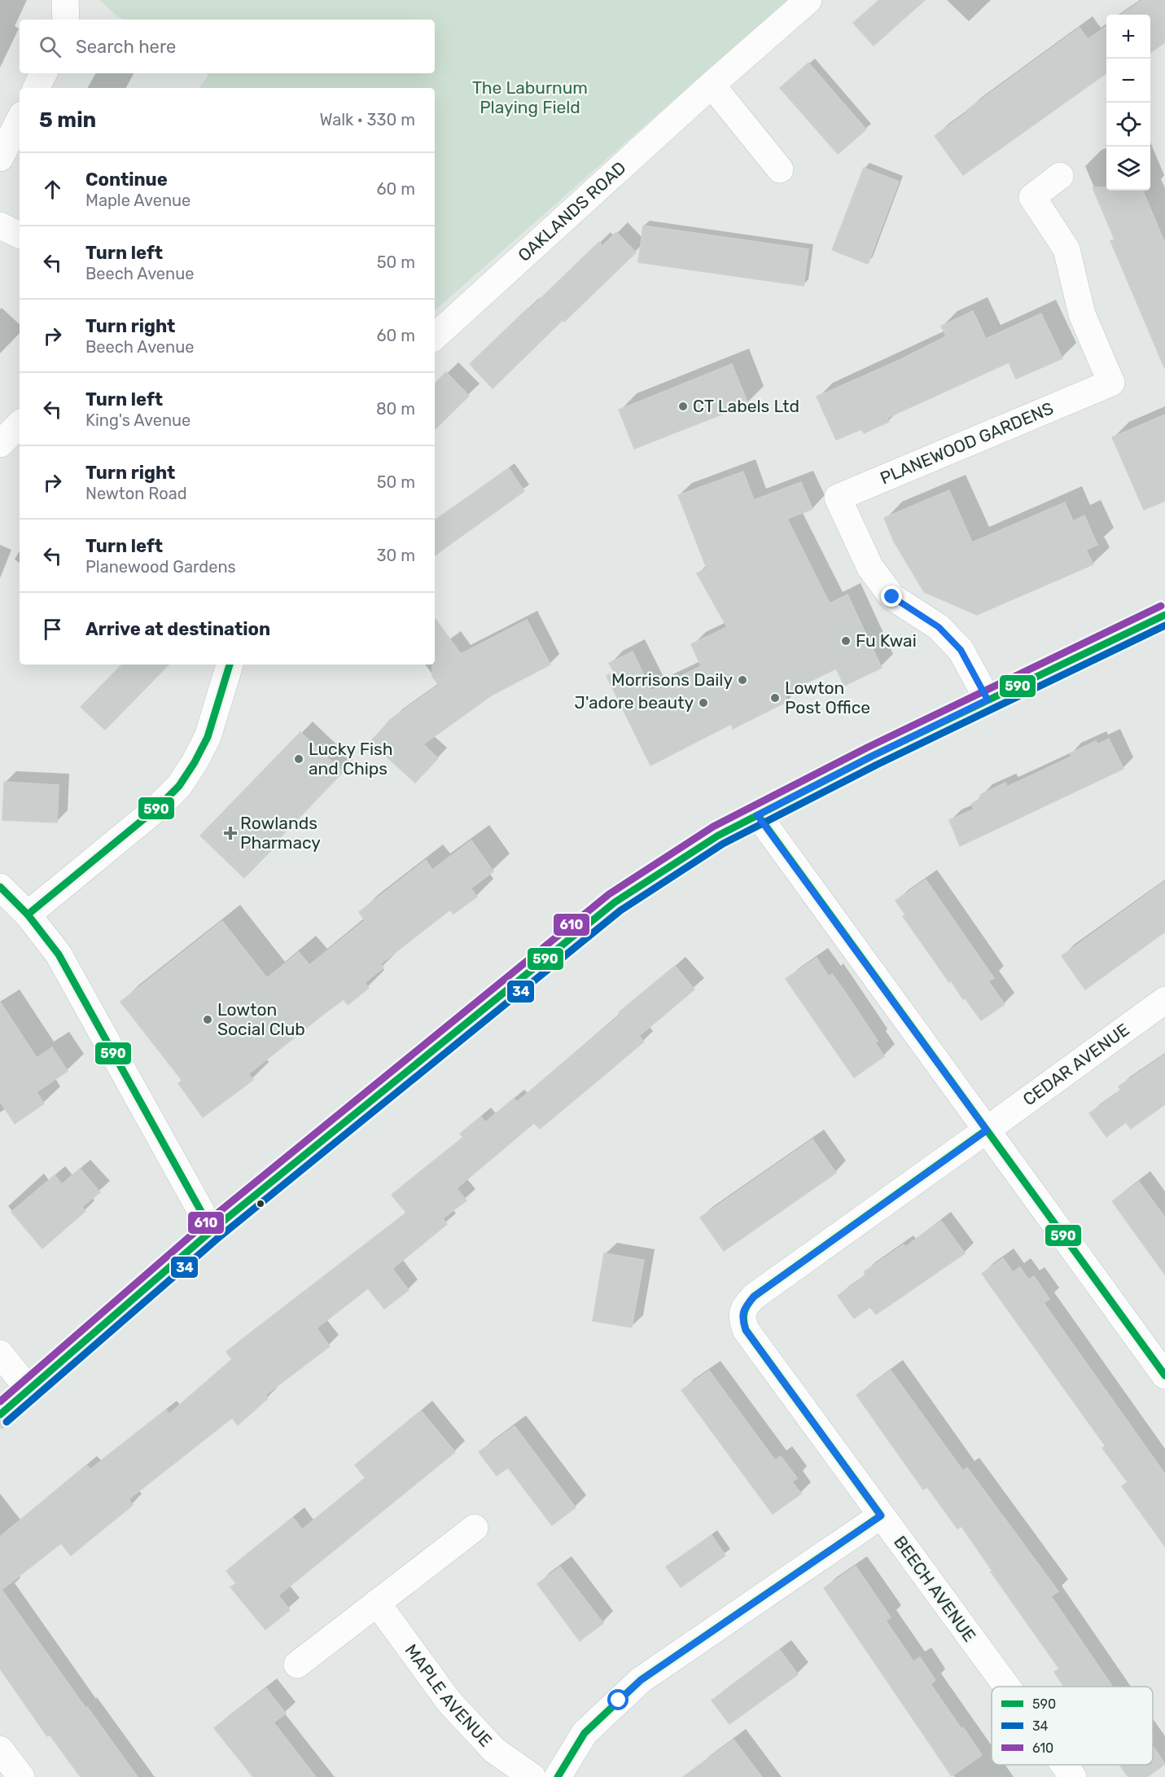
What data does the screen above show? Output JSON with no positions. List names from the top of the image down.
{
  "streets": {
    "street": [
      "OAKLANDS ROAD",
      "PLANEWOOD GARDENS",
      "CEDAR AVENUE",
      "BEECH AVENUE",
      "MAPLE AVENUE"
    ]
  },
  "crossings": [
    ["CEDAR AVENUE", "BEECH AVENUE"]
  ],
  "parks": ["The Laburnum Playing Field"],
  "places": {
    "other": [
      "CT Labels Ltd",
      "Fu Kwai",
      "Morrisons Daily",
      "Lowton Post Office",
      "J'adore beauty",
      "Lucky Fish and Chips",
      "Lowton Social Club"
    ],
    "health": ["Rowlands Pharmacy"]
  },
  "lines": ["transit line 610", "transit line 590", "transit line 34"],
  "legend": ["590", "34", "610"],
  "page": {
    "map_buttons": ["+", "−"],
    "search": "Search here",
    "heading": ["5 min", "Walk · 330 m"],
    "list": [
      ["Continue", "Maple Avenue", "60 m"],
      ["Turn left", "Beech Avenue", "50 m"],
      ["Turn right", "Beech Avenue", "60 m"],
      ["Turn left", "King's Avenue", "80 m"],
      ["Turn right", "Newton Road", "50 m"],
      ["Turn left", "Planewood Gardens", "30 m"],
      "Arrive at destination"
    ]
  }
}
